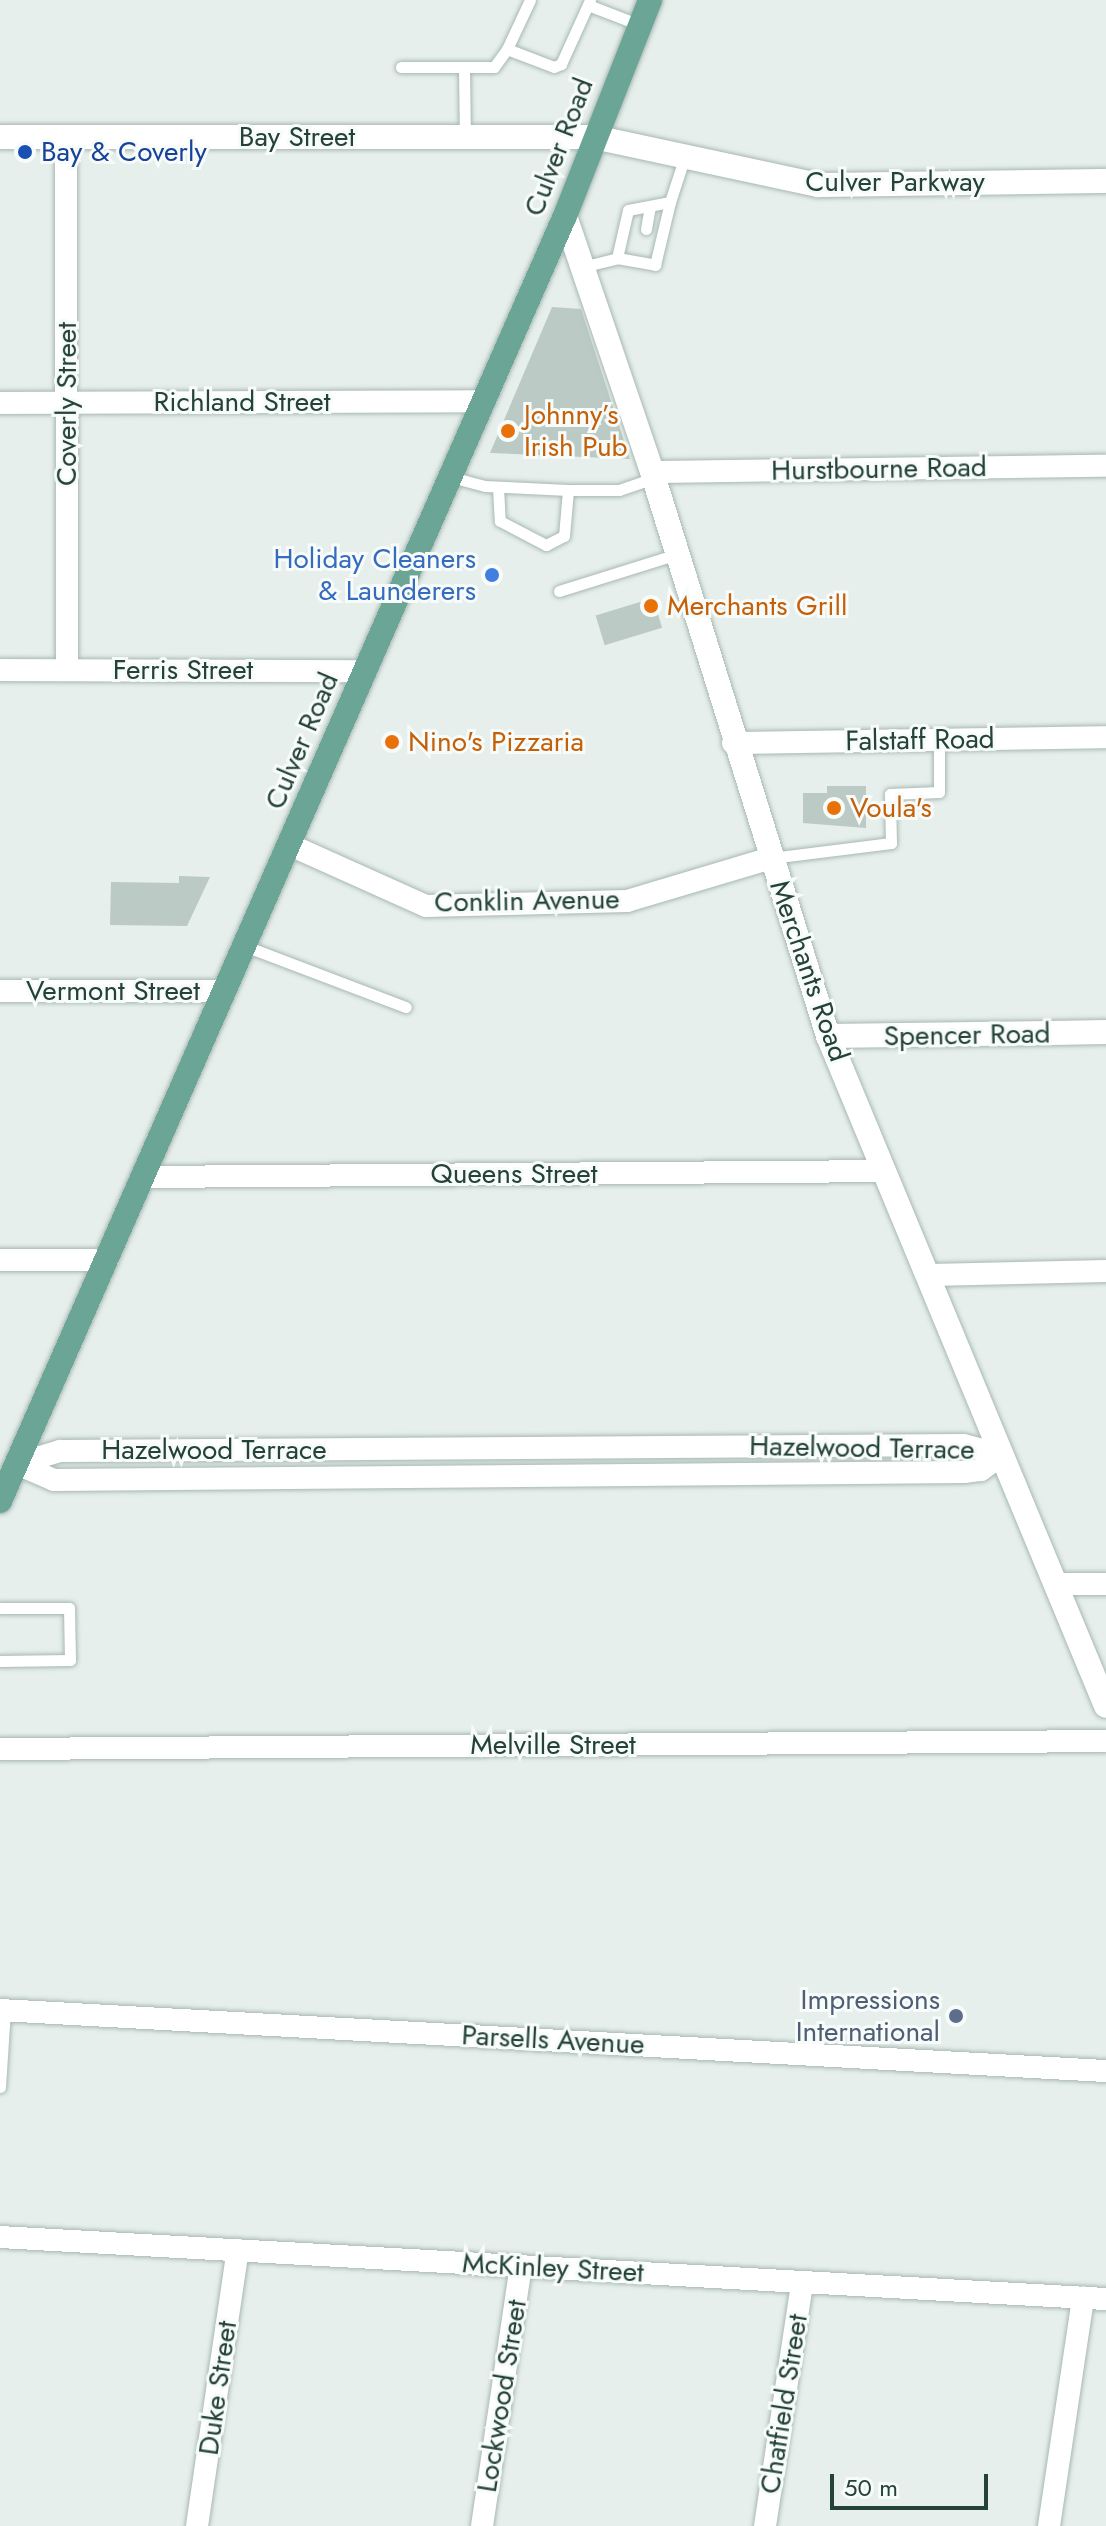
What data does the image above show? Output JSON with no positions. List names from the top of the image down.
{
  "streets": {
    "main road": ["Culver Road"],
    "street": [
      "Bay Street",
      "Culver Parkway",
      "Richland Street",
      "Coverly Street",
      "Hurstbourne Road",
      "Ferris Street",
      "Falstaff Road",
      "Conklin Avenue",
      "Merchants Road",
      "Vermont Street",
      "Spencer Road",
      "Queens Street",
      "Hazelwood Terrace",
      "Melville Street",
      "Parsells Avenue",
      "McKinley Street",
      "Duke Street",
      "Lockwood Street",
      "Chatfield Street"
    ]
  },
  "crossings": [
    ["Bay Street", "Culver Road"],
    ["Bay Street", "Culver Parkway"],
    ["Bay Street", "Coverly Street"],
    ["Culver Road", "Culver Parkway"],
    ["Culver Road", "Richland Street"],
    ["Culver Road", "Ferris Street"],
    ["Culver Road", "Conklin Avenue"],
    ["Culver Road", "Merchants Road"],
    ["Culver Road", "Vermont Street"],
    ["Culver Road", "Queens Street"],
    ["Culver Road", "Hazelwood Terrace"],
    ["Richland Street", "Coverly Street"],
    ["Coverly Street", "Ferris Street"],
    ["Hurstbourne Road", "Merchants Road"],
    ["Falstaff Road", "Merchants Road"],
    ["Conklin Avenue", "Merchants Road"],
    ["Merchants Road", "Spencer Road"],
    ["Merchants Road", "Queens Street"],
    ["Merchants Road", "Hazelwood Terrace"],
    ["McKinley Street", "Duke Street"],
    ["McKinley Street", "Lockwood Street"],
    ["McKinley Street", "Chatfield Street"]
  ],
  "places": [
    "Bay & Coverly",
    "Johnny’s Irish Pub",
    "Holiday Cleaners & Launderers",
    "Merchants Grill",
    "Nino's Pizzaria",
    "Voula's",
    "Impressions International"
  ],
  "scale_bar": "50 m"
}
